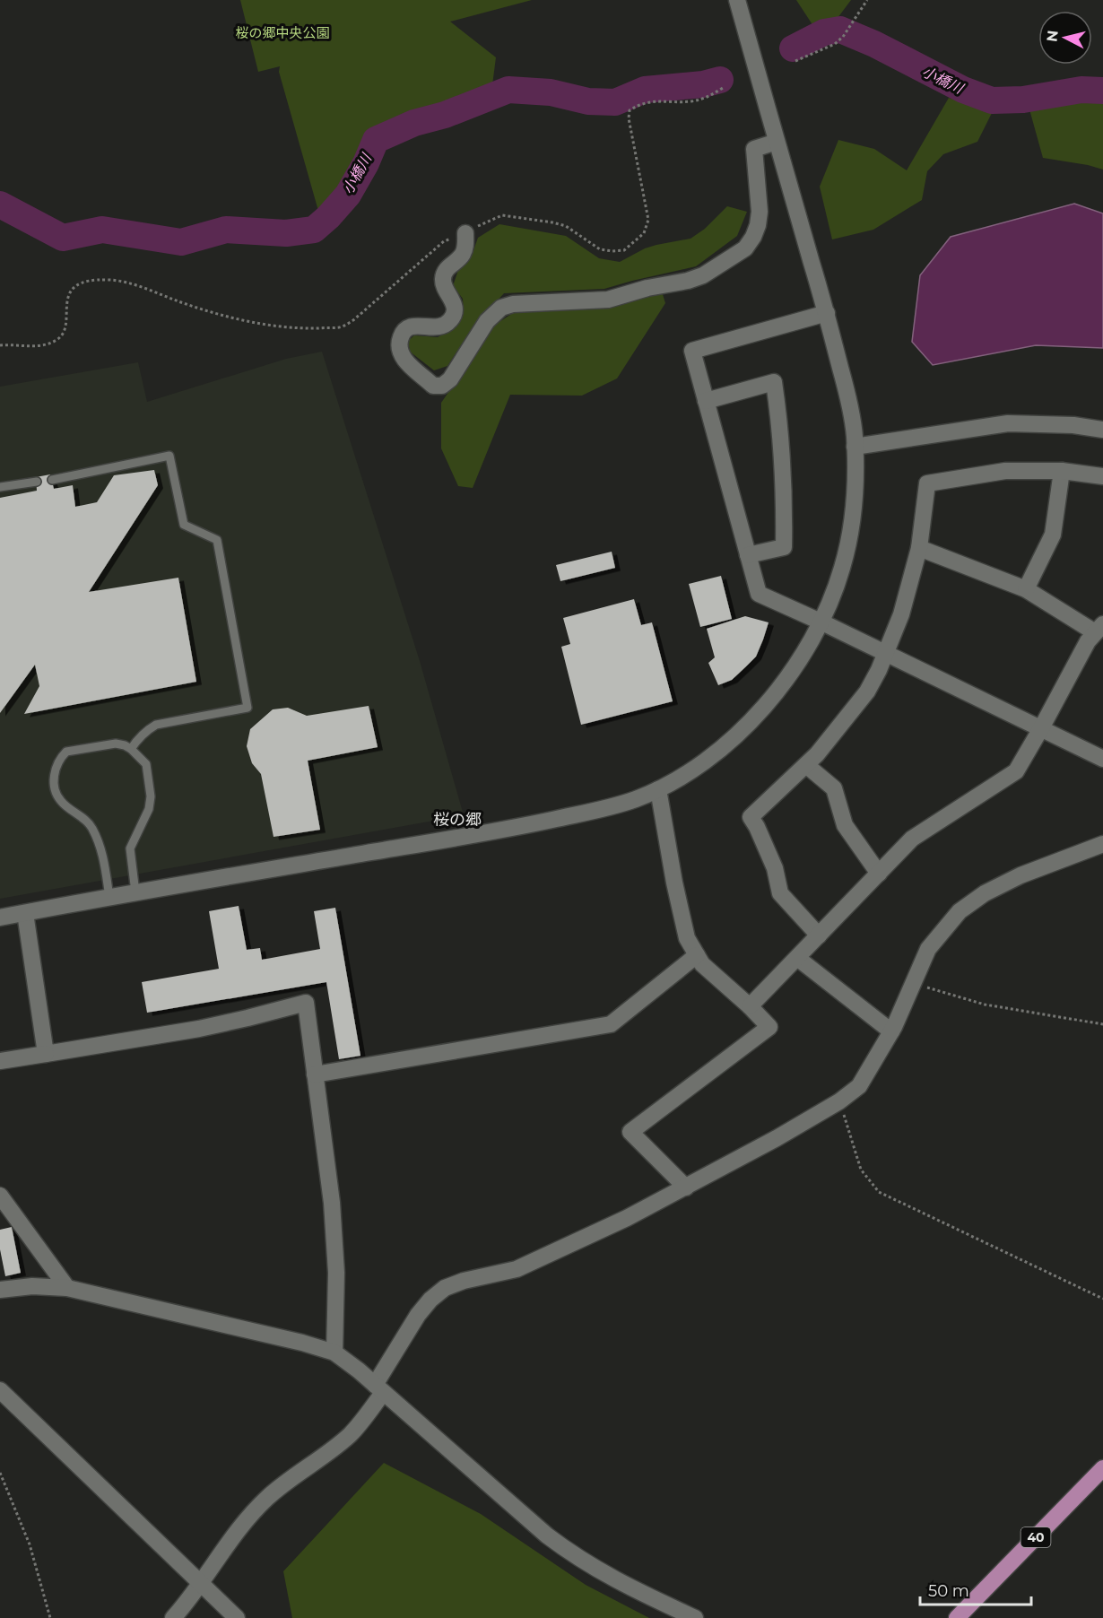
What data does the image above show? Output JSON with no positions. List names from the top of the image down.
{
  "streets": {
    "main road": ["40"]
  },
  "districts": ["桜の郷"],
  "water": ["小橋川"],
  "parks": ["桜の郷中央公園"],
  "scale_bar": "50 m",
  "north": "left"
}
